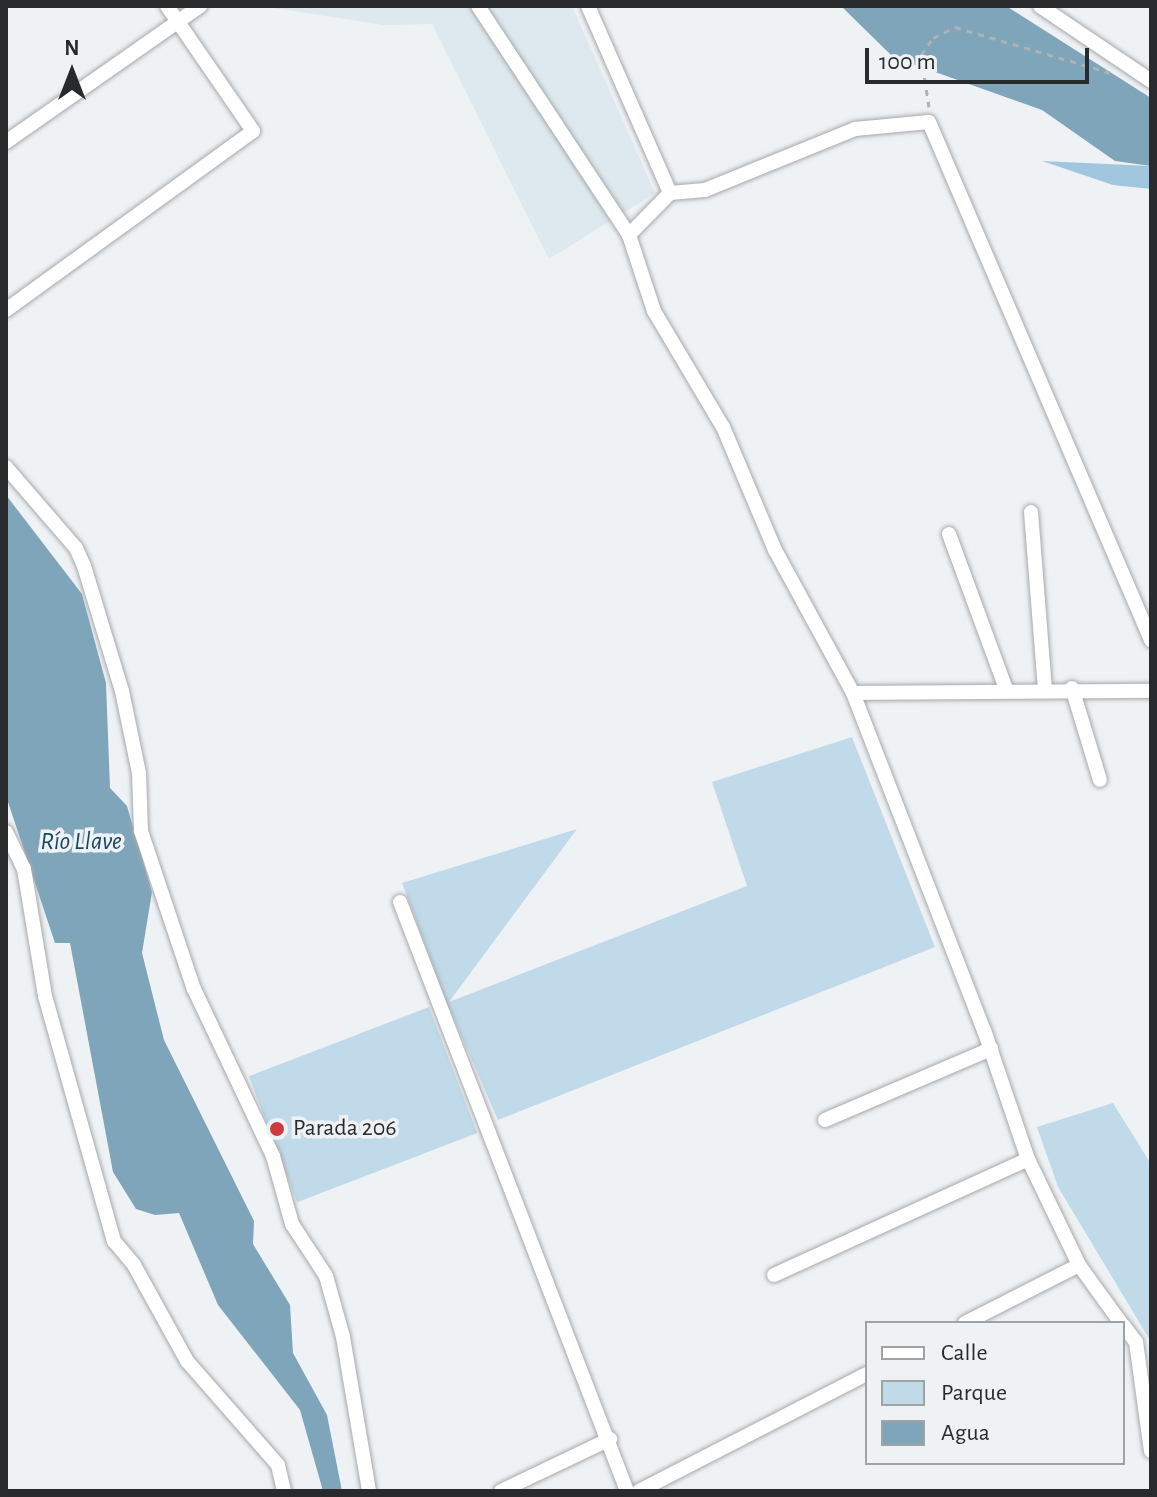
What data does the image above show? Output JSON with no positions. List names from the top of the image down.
{
  "water": ["Río Llave"],
  "places": ["Parada 206"],
  "legend": ["Calle", "Parque", "Agua"],
  "scale_bar": "100 m",
  "north": "top"
}
